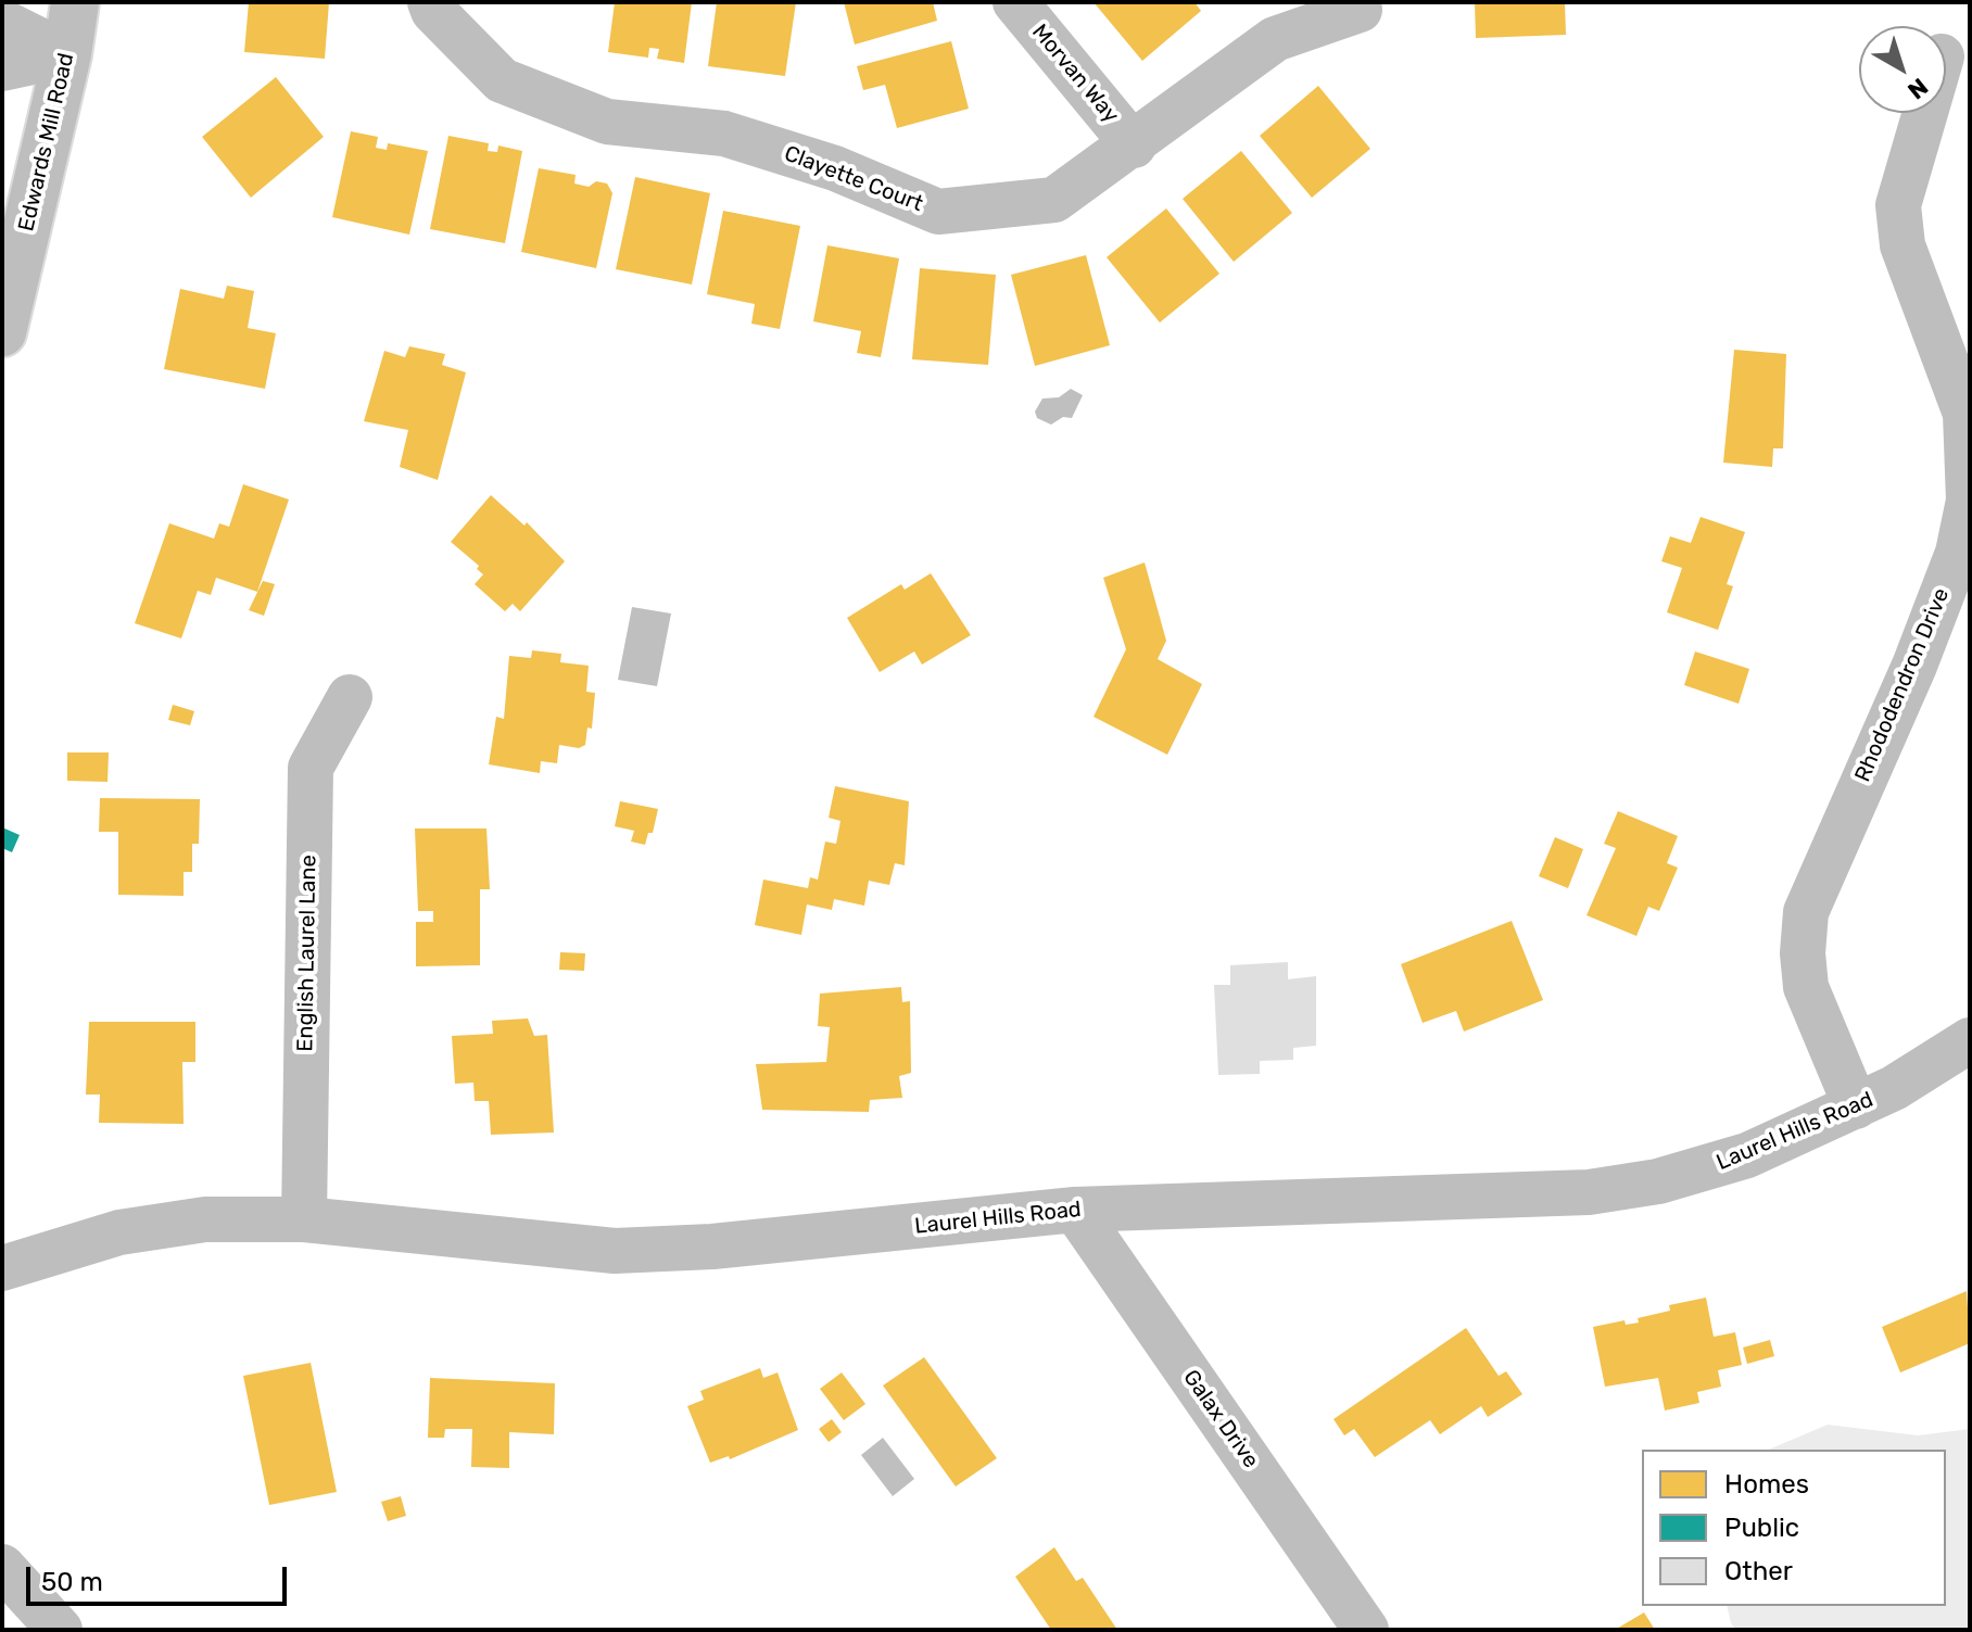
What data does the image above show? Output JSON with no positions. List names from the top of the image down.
{
  "streets": {
    "main road": ["Edwards Mill Road"],
    "street": [
      "Morvan Way",
      "Clayette Court",
      "Rhododendron Drive",
      "English Laurel Lane",
      "Laurel Hills Road",
      "Galax Drive"
    ]
  },
  "crossings": [
    ["Morvan Way", "Clayette Court"],
    ["Rhododendron Drive", "Laurel Hills Road"],
    ["English Laurel Lane", "Laurel Hills Road"],
    ["Laurel Hills Road", "Galax Drive"]
  ],
  "legend": ["Homes", "Public", "Other"],
  "scale_bar": "50 m",
  "north": "bottom right"
}
